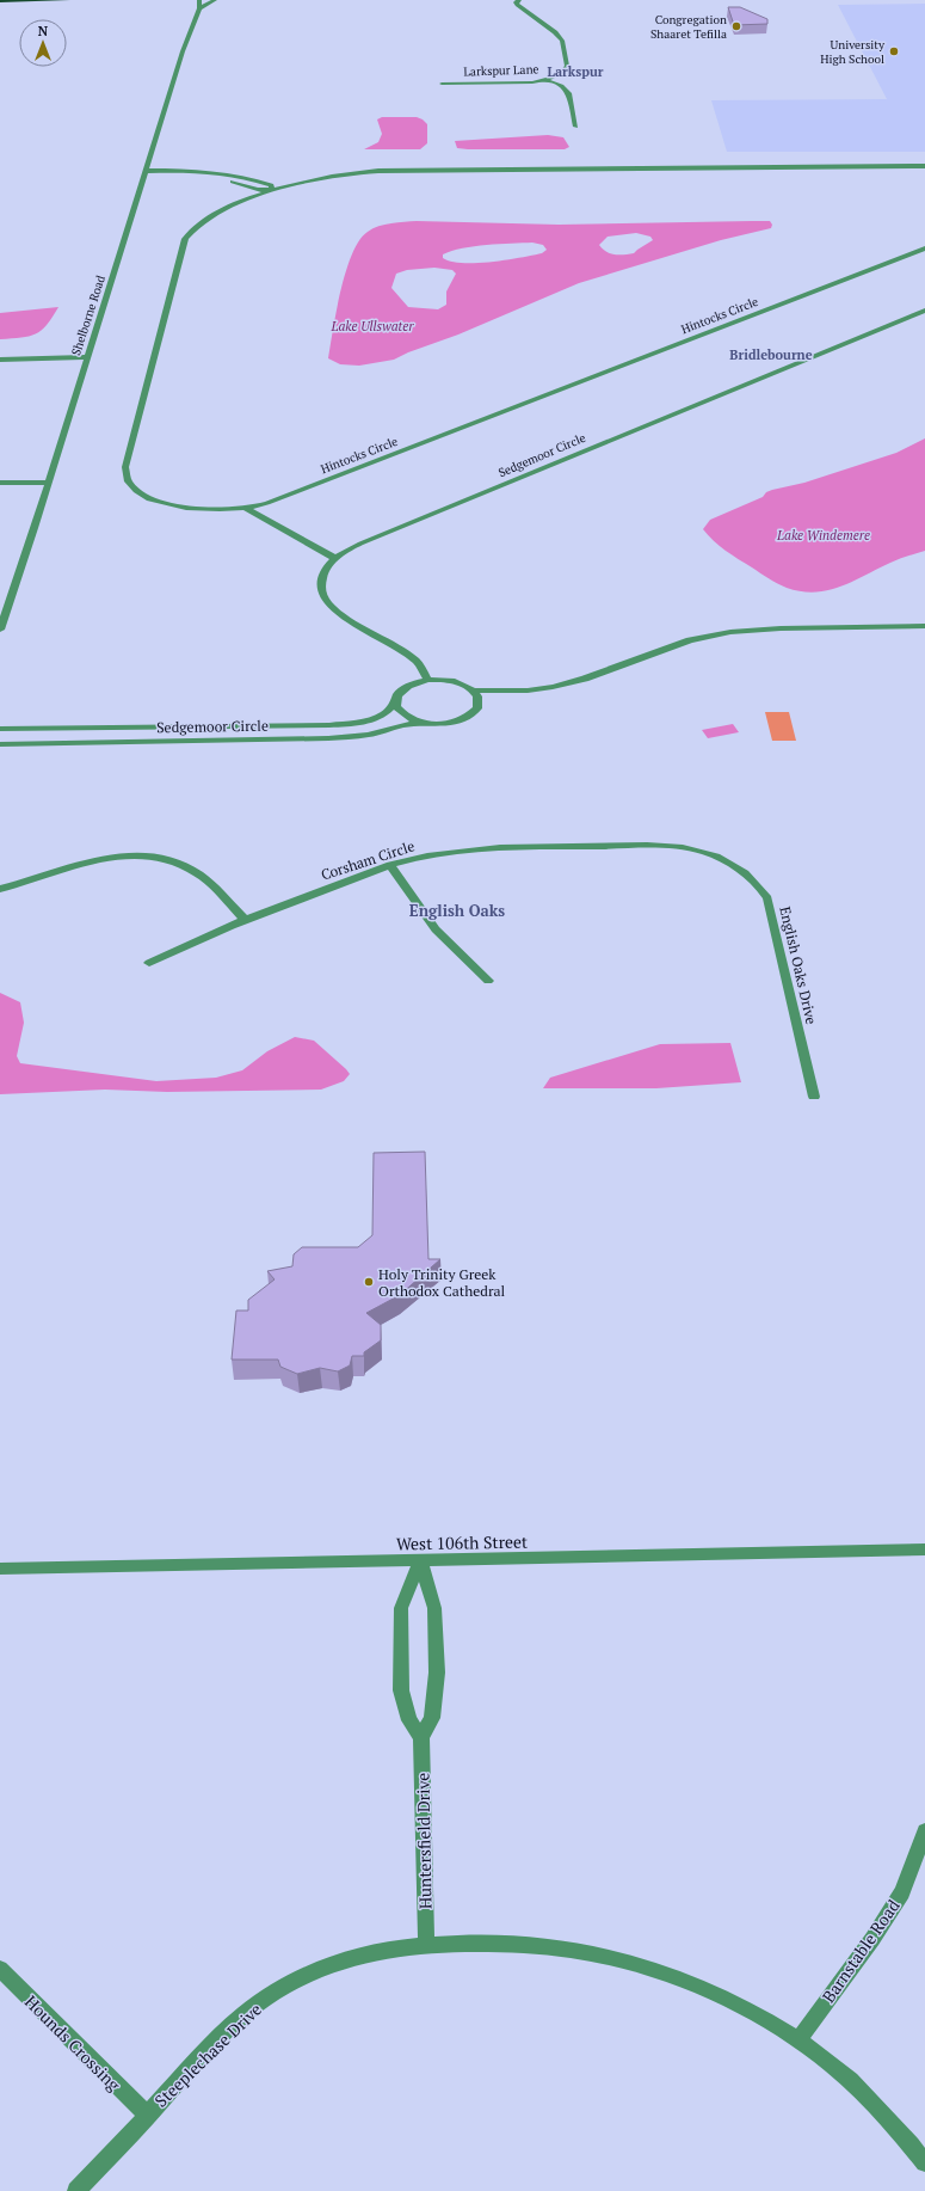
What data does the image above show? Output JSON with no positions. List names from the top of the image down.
{
  "streets": {
    "street": [
      "Larkspur Lane",
      "Shelborne Road",
      "Hintocks Circle",
      "Sedgemoor Circle",
      "Corsham Circle",
      "English Oaks Drive",
      "West 106th Street",
      "Huntersfield Drive",
      "Barnstable Road",
      "Hounds Crossing",
      "Steeplechase Drive"
    ]
  },
  "crossings": [
    ["Shelborne Road", "Hintocks Circle"],
    ["Corsham Circle", "English Oaks Drive"],
    ["West 106th Street", "Huntersfield Drive"],
    ["Huntersfield Drive", "Steeplechase Drive"],
    ["Barnstable Road", "Steeplechase Drive"],
    ["Hounds Crossing", "Steeplechase Drive"]
  ],
  "districts": ["Larkspur", "Bridlebourne", "English Oaks"],
  "water": ["Lake Ullswater", "Lake Windemere"],
  "places": ["Congregation Shaaret Tefilla", "University High School", "Holy Trinity Greek Orthodox Cathedral"],
  "north": "top"
}
